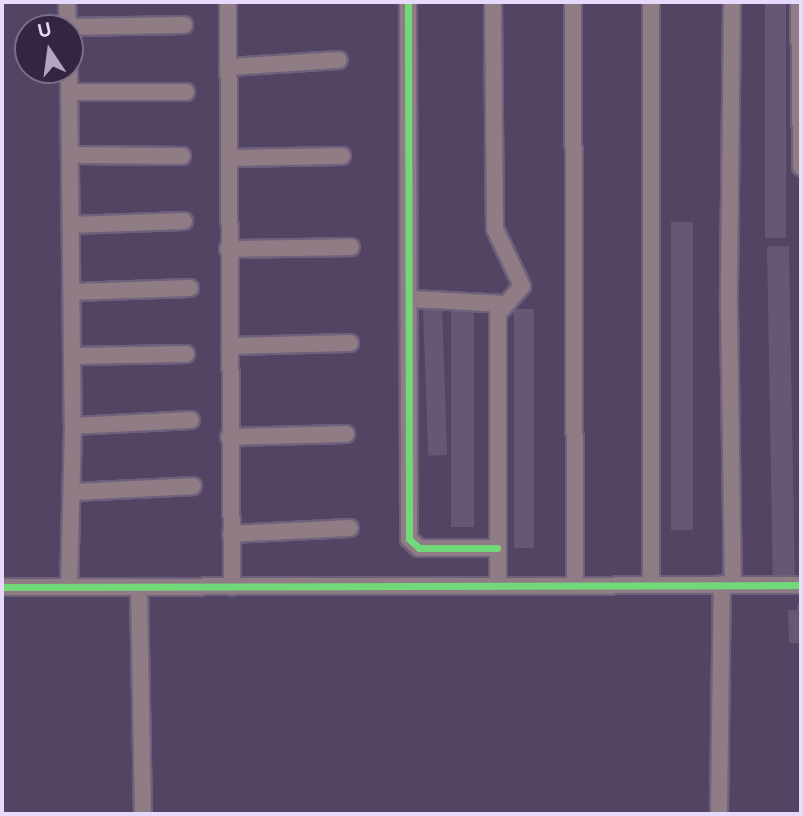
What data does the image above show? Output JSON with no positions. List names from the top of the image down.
{
  "north": "top"
}
